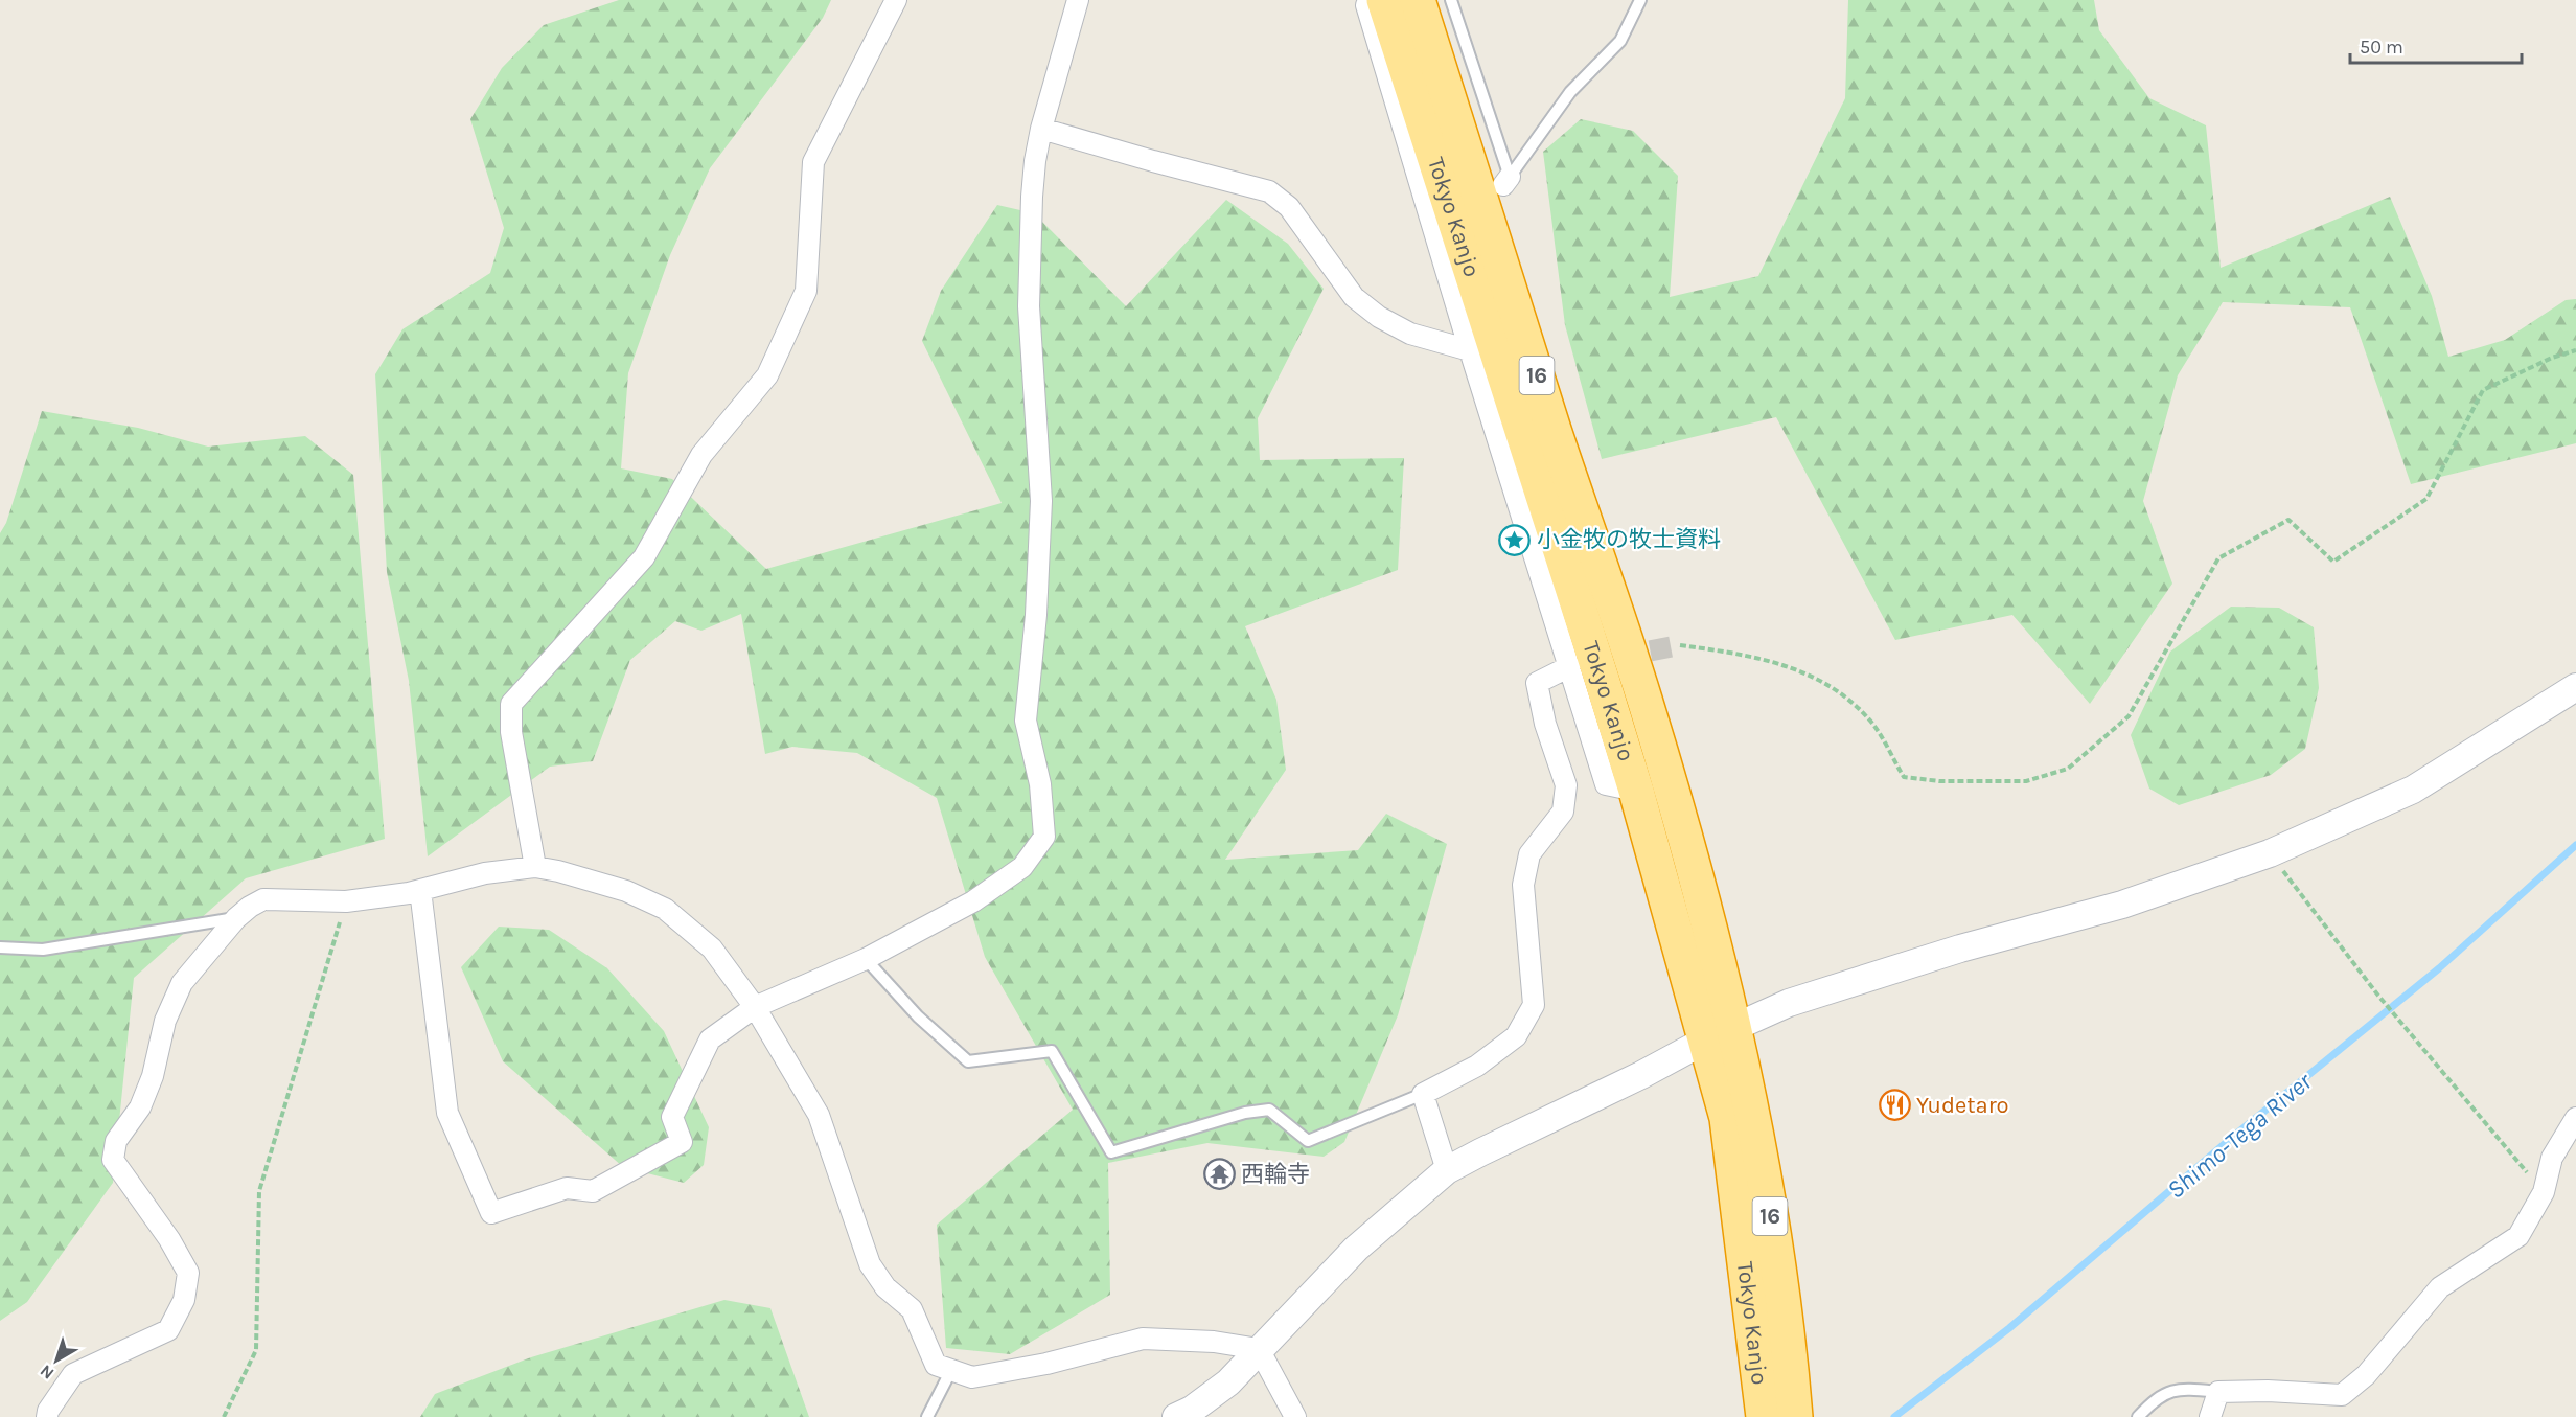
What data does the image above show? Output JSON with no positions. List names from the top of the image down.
{
  "streets": {
    "highway": ["Tokyo Kanjo", "16"]
  },
  "water": ["Shimo-Tega River"],
  "places": {
    "place": ["小金牧の牧士資料"],
    "restaurant": ["Yudetaro"],
    "temple": ["西輪寺"]
  },
  "scale_bar": "50 m",
  "north": "bottom left"
}
